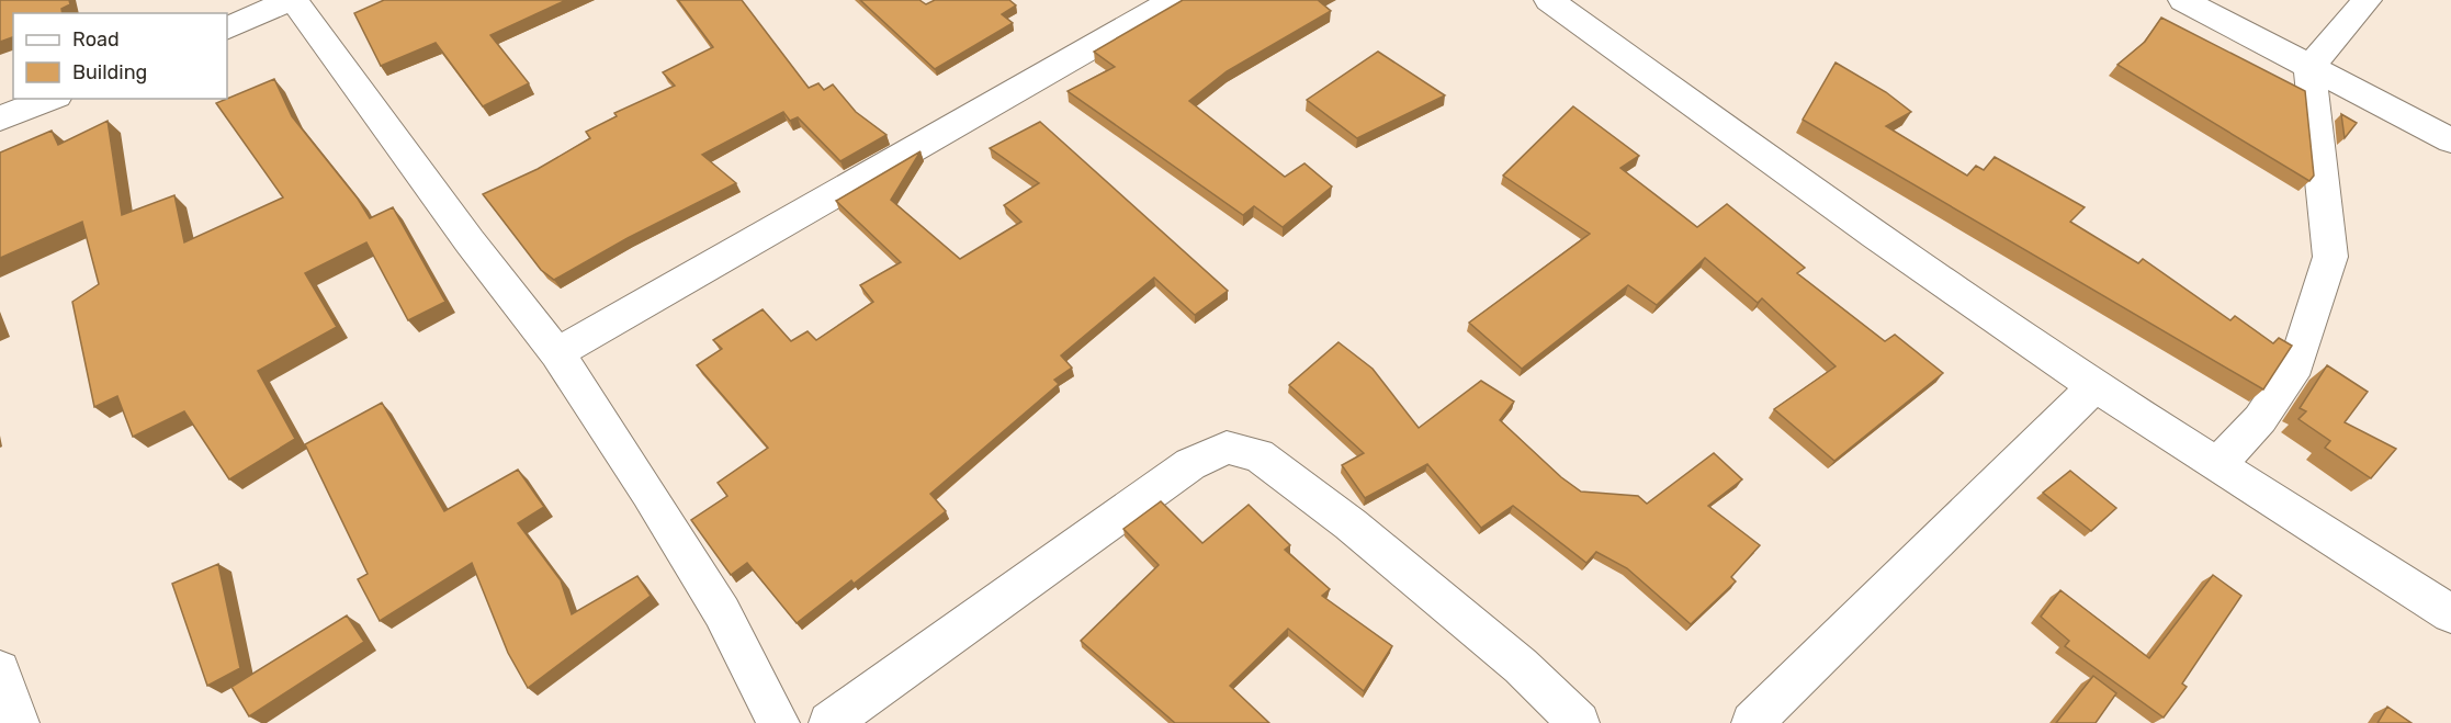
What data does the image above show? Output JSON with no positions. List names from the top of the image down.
{
  "legend": ["Road", "Building"]
}
